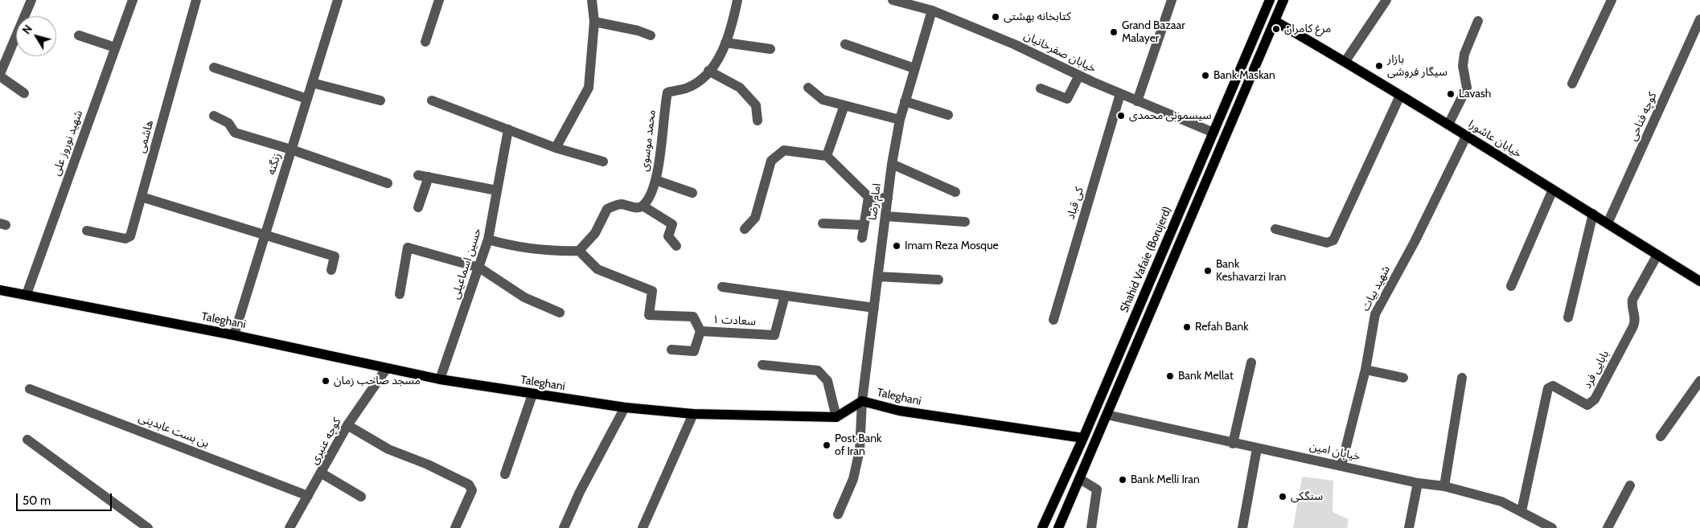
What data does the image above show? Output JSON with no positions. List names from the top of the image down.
{
  "streets": {
    "main road": ["خیابان عاشورا", "Shahid Vafaie (Borujerd)", "Taleghani"],
    "street": [
      "خیابان صفرخانیان",
      "کوچه فتاحی",
      "هاشمی",
      "محمد موسوی",
      "شهید نوروز علی",
      "زنگنه",
      "امام رضا",
      "کی قباد",
      "حسین اسماعیلی",
      "شهید بیات",
      "سعادت ۱",
      "بابایی فرد",
      "بن بست عابدینی",
      "کوچه عنبری",
      "خیابان امین"
    ]
  },
  "crossings": [
    ["خیابان صفرخانیان", "امام رضا"],
    ["خیابان صفرخانیان", "کی قباد"],
    ["خیابان صفرخانیان", "Shahid Vafaie (Borujerd)"],
    ["کوچه فتاحی", "خیابان عاشورا"],
    ["خیابان عاشورا", "شهید بیات"],
    ["خیابان عاشورا", "بابایی فرد"],
    ["شهید نوروز علی", "Taleghani"],
    ["زنگنه", "Taleghani"],
    ["امام رضا", "Taleghani"],
    ["Shahid Vafaie (Borujerd)", "Taleghani"],
    ["حسین اسماعیلی", "Taleghani"],
    ["شهید بیات", "خیابان امین"],
    ["Taleghani", "کوچه عنبری"],
    ["بابایی فرد", "خیابان امین"],
    ["بن بست عابدینی", "کوچه عنبری"]
  ],
  "places": [
    "کتابخانه بهشتی",
    "مرغ کامران",
    "Grand Bazaar Malayer",
    "بازار سیگار فروشی",
    "Bank Maskan",
    "Lavash",
    "سیسمونی محمدی",
    "Imam Reza Mosque",
    "Bank Keshavarzi Iran",
    "Refah Bank",
    "Bank Mellat",
    "مسجد صاحب زمان",
    "Post Bank of Iran",
    "Bank Melli Iran",
    "سنگکی"
  ],
  "scale_bar": "50 m",
  "north": "top left"
}
